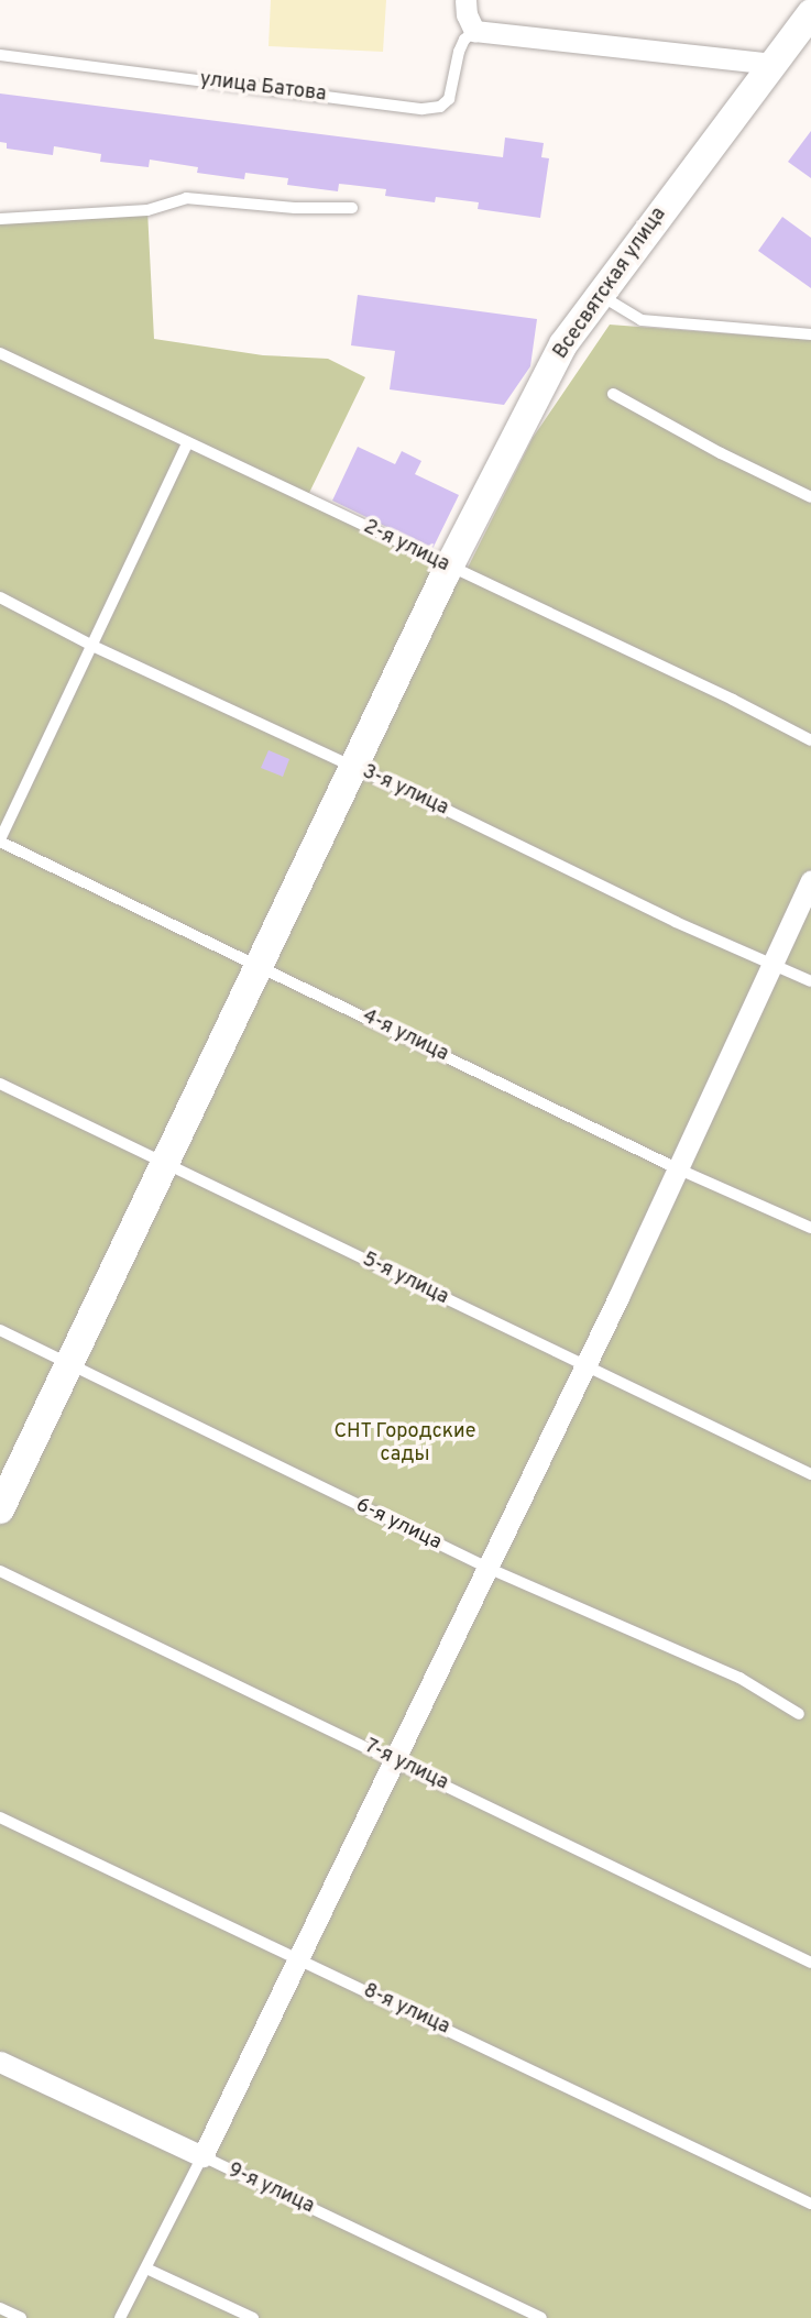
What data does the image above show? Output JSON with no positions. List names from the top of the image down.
{
  "streets": {
    "street": ["Всесвятская улица", "9-я улица"],
    "lane": [
      "улица Батова",
      "2-я улица",
      "3-я улица",
      "4-я улица",
      "5-я улица",
      "6-я улица",
      "7-я улица",
      "8-я улица"
    ]
  },
  "crossings": [
    ["Всесвятская улица", "2-я улица"],
    ["Всесвятская улица", "3-я улица"],
    ["Всесвятская улица", "4-я улица"],
    ["Всесвятская улица", "5-я улица"],
    ["Всесвятская улица", "6-я улица"]
  ],
  "parks": ["СНТ Городские сады"]
}
